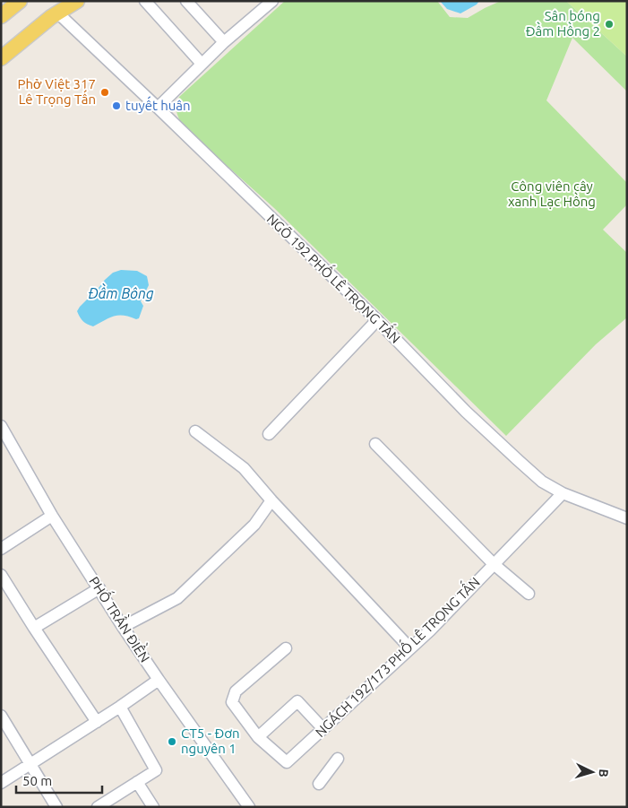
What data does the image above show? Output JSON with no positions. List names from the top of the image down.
{
  "streets": {
    "street": ["NGÕ 192 PHỐ LÊ TRỌNG TẤN", "PHỐ TRẦN ĐIỀN", "NGÁCH 192/173 PHỐ LÊ TRỌNG TẤN"]
  },
  "crossings": [
    ["NGÕ 192 PHỐ LÊ TRỌNG TẤN", "NGÁCH 192/173 PHỐ LÊ TRỌNG TẤN"]
  ],
  "water": ["Đầm Bông"],
  "parks": ["Công viên cây xanh Lạc Hồng"],
  "places": [
    "Sân bóng Đầm Hồng 2",
    "Phở Việt 317 Lê Trọng Tấn",
    "tuyết huân",
    "CT5 - Đơn nguyên 1"
  ],
  "scale_bar": "50 m",
  "north": "right"
}
